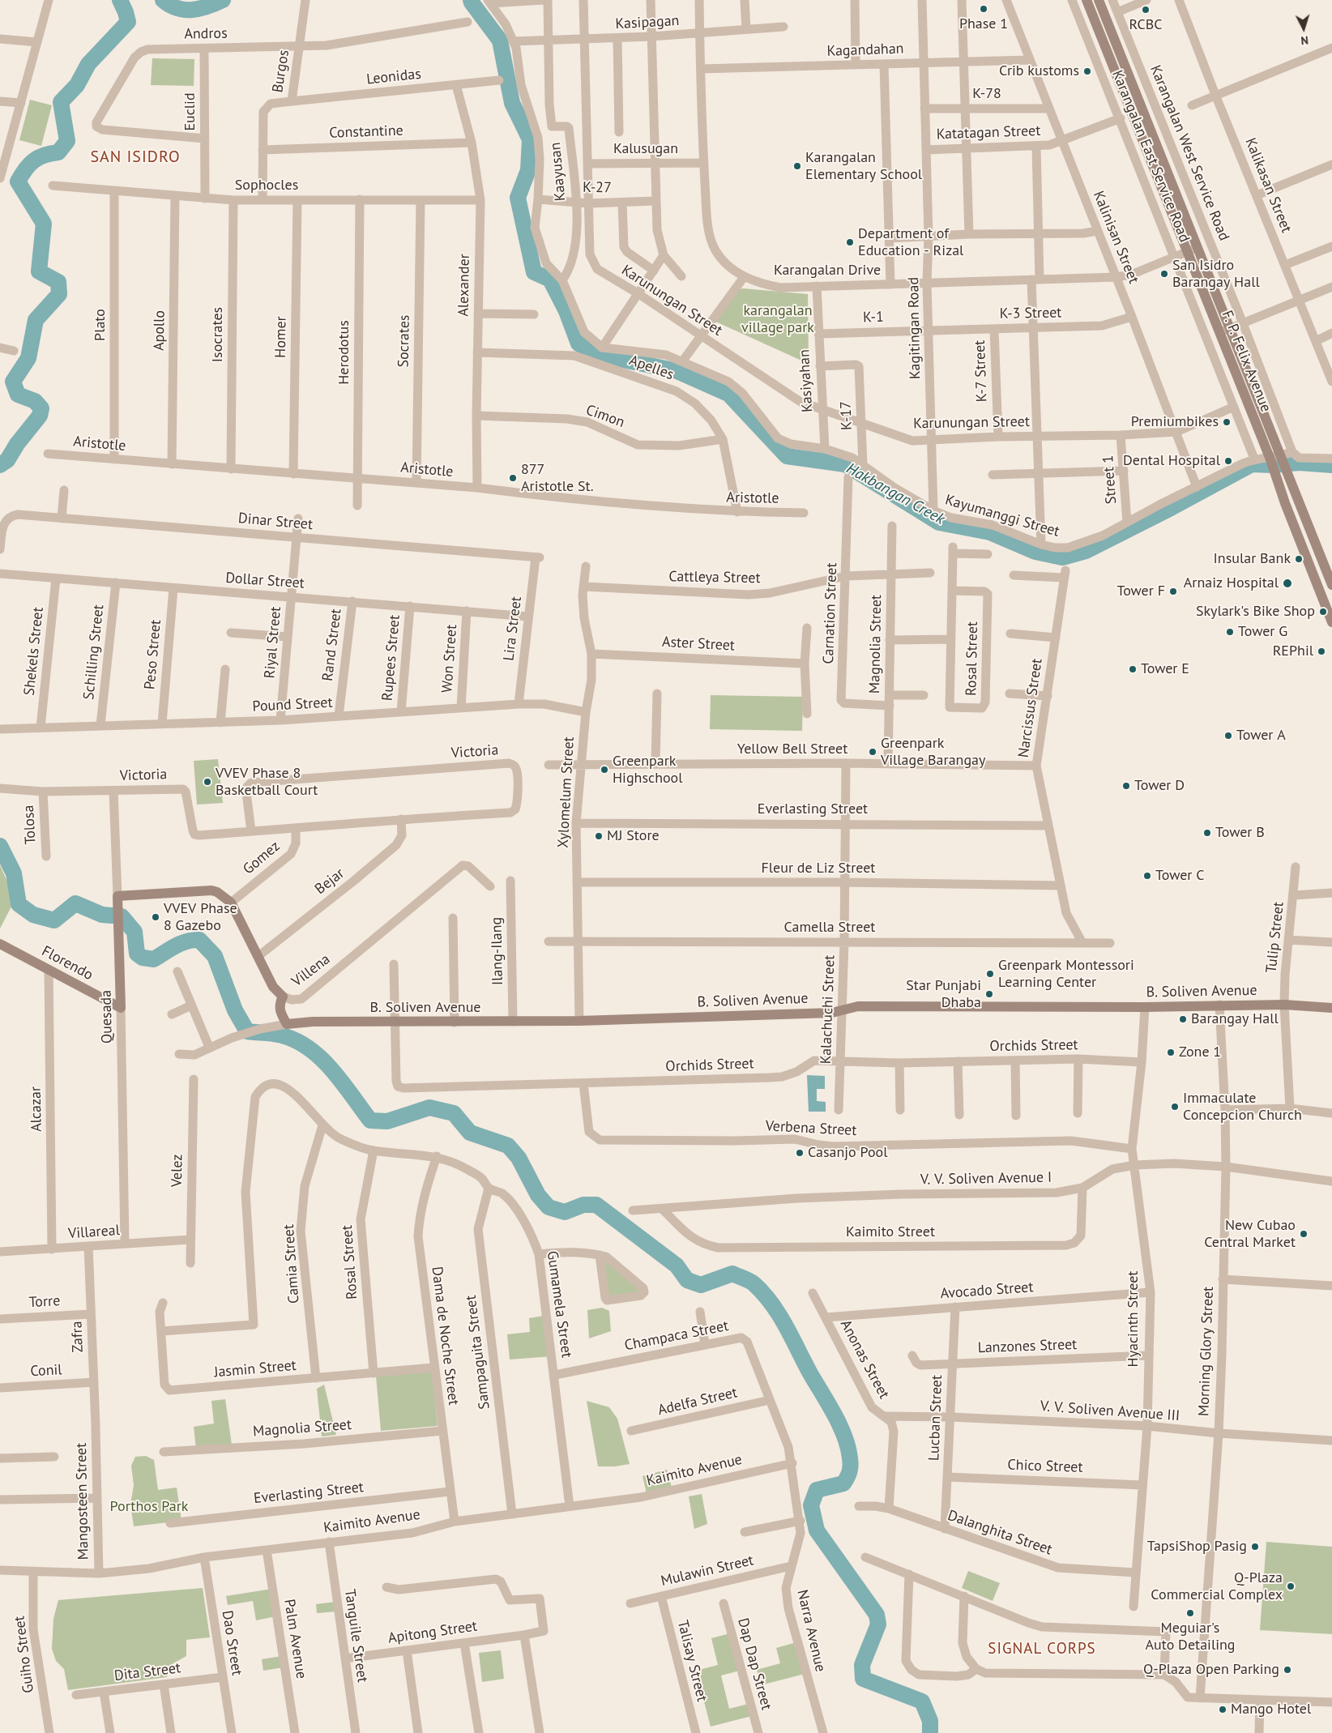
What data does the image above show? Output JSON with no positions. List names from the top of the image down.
{
  "streets": {
    "street": [
      "Kasipagan",
      "Andros",
      "Kagandahan",
      "Burgos",
      "Leonidas",
      "K-78",
      "Euclid",
      "Constantine",
      "Katatagan Street",
      "Kalusugan",
      "Karangalan West Service Road",
      "Karangalan East Service Road",
      "Kaayusan",
      "Sophocles",
      "Kalikasan Street",
      "K-27",
      "Kalinisan Street",
      "Karangalan Drive",
      "Alexander",
      "Karunungan Street",
      "K-3 Street",
      "K-1",
      "Plato",
      "Kagitingan Road",
      "Apollo",
      "Isocrates",
      "Homer",
      "Socrates",
      "Herodotus",
      "F. P. Felix Avenue",
      "Apelles",
      "K-7 Street",
      "Kasiyahan",
      "K-17",
      "Cimon",
      "Aristotle",
      "Street 1",
      "Kayumanggi Street",
      "Dinar Street",
      "Cattleya Street",
      "Dollar Street",
      "Carnation Street",
      "Lira Street",
      "Riyal Street",
      "Aster Street",
      "Magnolia Street",
      "Rand Street",
      "Shekels Street",
      "Schilling Street",
      "Peso Street",
      "Rupees Street",
      "Won Street",
      "Rosal Street",
      "Pound Street",
      "Narcissus Street",
      "Yellow Bell Street",
      "Victoria",
      "Xylomelum Street",
      "Everlasting Street",
      "Tolosa",
      "Gomez",
      "Fleur de Liz Street",
      "Bejar",
      "Camella Street",
      "Tulip Street",
      "Ilang-Ilang",
      "Florendo",
      "Villena",
      "B. Soliven Avenue",
      "Kalachuchi Street",
      "Quesada",
      "Orchids Street",
      "Alcazar",
      "Verbena Street",
      "Velez",
      "V. V. Soliven Avenue I",
      "Villareal",
      "Kaimito Street",
      "Camia Street",
      "Avocado Street",
      "Torre",
      "Gumamela Street",
      "Hyacinth Street",
      "Dama de Noche Street",
      "Champaca Street",
      "Zafra",
      "Lanzones Street",
      "Morning Glory Street",
      "Sampaguita Street",
      "Anonas Street",
      "Jasmin Street",
      "Conil",
      "Adelfa Street",
      "V. V. Soliven Avenue III",
      "Lucban Street",
      "Chico Street",
      "Kaimito Avenue",
      "Mangosteen Street",
      "Dalanghita Street",
      "Mulawin Street",
      "Narra Avenue",
      "Apitong Street",
      "Tanguile Street",
      "Palm Avenue",
      "Dao Street",
      "Guiho Street",
      "Talisay Street",
      "Dap Dap Street",
      "Dita Street"
    ]
  },
  "crossings": [
    ["Kasipagan", "Kaayusan"],
    ["Kasipagan", "Karangalan Drive"],
    ["Kasipagan", "Karunungan Street"],
    ["Andros", "Burgos"],
    ["Andros", "Euclid"],
    ["Kagandahan", "Kalinisan Street"],
    ["Kagandahan", "Karangalan Drive"],
    ["Kagandahan", "Kagitingan Road"],
    ["Burgos", "Leonidas"],
    ["Burgos", "Constantine"],
    ["Burgos", "Sophocles"],
    ["Leonidas", "Alexander"],
    ["K-78", "Kalinisan Street"],
    ["K-78", "Kagitingan Road"],
    ["Euclid", "Sophocles"],
    ["Constantine", "Alexander"],
    ["Katatagan Street", "Karangalan East Service Road"],
    ["Katatagan Street", "Kalinisan Street"],
    ["Katatagan Street", "Kagitingan Road"],
    ["Kalusugan", "Karangalan Drive"],
    ["Kalusugan", "Karunungan Street"],
    ["Karangalan West Service Road", "Kayumanggi Street"],
    ["Karangalan East Service Road", "Karangalan Drive"],
    ["Karangalan East Service Road", "Kayumanggi Street"],
    ["Kaayusan", "K-27"],
    ["Sophocles", "Alexander"],
    ["Sophocles", "Plato"],
    ["Sophocles", "Apollo"],
    ["Sophocles", "Isocrates"],
    ["Sophocles", "Homer"],
    ["Sophocles", "Socrates"],
    ["Sophocles", "Herodotus"],
    ["K-27", "Karunungan Street"],
    ["Kalinisan Street", "Karangalan Drive"],
    ["Kalinisan Street", "Karunungan Street"],
    ["Kalinisan Street", "K-3 Street"],
    ["Kalinisan Street", "Kayumanggi Street"],
    ["Karangalan Drive", "Kagitingan Road"],
    ["Karangalan Drive", "F. P. Felix Avenue"],
    ["Karangalan Drive", "Kasiyahan"],
    ["Alexander", "Apelles"],
    ["Alexander", "Cimon"],
    ["Alexander", "Aristotle"],
    ["Karunungan Street", "Kagitingan Road"],
    ["Karunungan Street", "K-7 Street"],
    ["Karunungan Street", "Kasiyahan"],
    ["Karunungan Street", "K-17"],
    ["Karunungan Street", "Street 1"],
    ["K-3 Street", "K-1"],
    ["K-3 Street", "Kagitingan Road"],
    ["K-3 Street", "K-7 Street"],
    ["K-1", "Kagitingan Road"],
    ["K-1", "Kasiyahan"],
    ["Plato", "Aristotle"],
    ["Kagitingan Road", "Kayumanggi Street"],
    ["Apollo", "Aristotle"],
    ["Isocrates", "Aristotle"],
    ["Homer", "Aristotle"],
    ["Socrates", "Aristotle"],
    ["Herodotus", "Aristotle"],
    ["F. P. Felix Avenue", "Kayumanggi Street"],
    ["Apelles", "Cimon"],
    ["Apelles", "Aristotle"],
    ["Kasiyahan", "K-17"],
    ["Kasiyahan", "Kayumanggi Street"],
    ["K-17", "Kayumanggi Street"],
    ["Street 1", "Kayumanggi Street"],
    ["Dinar Street", "Lira Street"],
    ["Dinar Street", "Riyal Street"],
    ["Cattleya Street", "Carnation Street"],
    ["Cattleya Street", "Magnolia Street"],
    ["Cattleya Street", "Xylomelum Street"],
    ["Dollar Street", "Lira Street"],
    ["Dollar Street", "Riyal Street"],
    ["Dollar Street", "Rand Street"],
    ["Dollar Street", "Shekels Street"],
    ["Dollar Street", "Schilling Street"],
    ["Dollar Street", "Peso Street"],
    ["Dollar Street", "Rupees Street"],
    ["Dollar Street", "Won Street"],
    ["Carnation Street", "Magnolia Street"],
    ["Lira Street", "Pound Street"],
    ["Riyal Street", "Pound Street"],
    ["Aster Street", "Xylomelum Street"],
    ["Magnolia Street", "Rosal Street"],
    ["Magnolia Street", "Yellow Bell Street"],
    ["Magnolia Street", "Dama de Noche Street"],
    ["Rand Street", "Pound Street"],
    ["Shekels Street", "Pound Street"],
    ["Schilling Street", "Pound Street"],
    ["Peso Street", "Pound Street"],
    ["Rupees Street", "Pound Street"],
    ["Won Street", "Pound Street"],
    ["Rosal Street", "Gumamela Street"],
    ["Rosal Street", "Jasmin Street"],
    ["Pound Street", "Xylomelum Street"],
    ["Narcissus Street", "Yellow Bell Street"],
    ["Narcissus Street", "Everlasting Street"],
    ["Narcissus Street", "Fleur de Liz Street"],
    ["Narcissus Street", "Camella Street"],
    ["Yellow Bell Street", "Xylomelum Street"],
    ["Yellow Bell Street", "Kalachuchi Street"],
    ["Victoria", "Tolosa"],
    ["Victoria", "Gomez"],
    ["Victoria", "Bejar"],
    ["Victoria", "Quesada"],
    ["Xylomelum Street", "Everlasting Street"],
    ["Xylomelum Street", "Fleur de Liz Street"],
    ["Xylomelum Street", "Camella Street"],
    ["Xylomelum Street", "B. Soliven Avenue"],
    ["Everlasting Street", "Kalachuchi Street"],
    ["Everlasting Street", "Dama de Noche Street"],
    ["Gomez", "Villena"],
    ["Fleur de Liz Street", "Kalachuchi Street"],
    ["Bejar", "Villena"],
    ["Camella Street", "Kalachuchi Street"],
    ["Tulip Street", "B. Soliven Avenue"],
    ["Ilang-Ilang", "B. Soliven Avenue"],
    ["Florendo", "Quesada"],
    ["Florendo", "Alcazar"],
    ["Villena", "Quesada"],
    ["B. Soliven Avenue", "Kalachuchi Street"],
    ["B. Soliven Avenue", "Orchids Street"],
    ["B. Soliven Avenue", "Hyacinth Street"],
    ["B. Soliven Avenue", "Morning Glory Street"],
    ["Kalachuchi Street", "Orchids Street"],
    ["Quesada", "Villareal"],
    ["Orchids Street", "Verbena Street"],
    ["Orchids Street", "Hyacinth Street"],
    ["Alcazar", "Villareal"],
    ["Verbena Street", "Hyacinth Street"],
    ["Velez", "Villareal"],
    ["V. V. Soliven Avenue I", "Kaimito Street"],
    ["V. V. Soliven Avenue I", "Hyacinth Street"],
    ["V. V. Soliven Avenue I", "Morning Glory Street"],
    ["Villareal", "Zafra"],
    ["Camia Street", "Gumamela Street"],
    ["Camia Street", "Jasmin Street"],
    ["Avocado Street", "Hyacinth Street"],
    ["Avocado Street", "Anonas Street"],
    ["Avocado Street", "Lucban Street"],
    ["Torre", "Zafra"],
    ["Gumamela Street", "Dama de Noche Street"],
    ["Gumamela Street", "Champaca Street"],
    ["Gumamela Street", "Sampaguita Street"],
    ["Gumamela Street", "Jasmin Street"],
    ["Gumamela Street", "Kaimito Avenue"],
    ["Hyacinth Street", "Lanzones Street"],
    ["Hyacinth Street", "V. V. Soliven Avenue III"],
    ["Hyacinth Street", "Chico Street"],
    ["Hyacinth Street", "Dalanghita Street"],
    ["Dama de Noche Street", "Jasmin Street"],
    ["Dama de Noche Street", "Kaimito Avenue"],
    ["Champaca Street", "Adelfa Street"],
    ["Champaca Street", "Kaimito Avenue"],
    ["Champaca Street", "Narra Avenue"],
    ["Zafra", "Conil"],
    ["Zafra", "Mangosteen Street"],
    ["Lanzones Street", "Lucban Street"],
    ["Morning Glory Street", "V. V. Soliven Avenue III"],
    ["Sampaguita Street", "Kaimito Avenue"],
    ["Anonas Street", "V. V. Soliven Avenue III"],
    ["Anonas Street", "Dalanghita Street"],
    ["V. V. Soliven Avenue III", "Lucban Street"],
    ["Lucban Street", "Chico Street"],
    ["Lucban Street", "Dalanghita Street"],
    ["Kaimito Avenue", "Mangosteen Street"],
    ["Kaimito Avenue", "Narra Avenue"],
    ["Kaimito Avenue", "Tanguile Street"],
    ["Kaimito Avenue", "Palm Avenue"],
    ["Kaimito Avenue", "Dao Street"],
    ["Kaimito Avenue", "Guiho Street"],
    ["Mulawin Street", "Narra Avenue"],
    ["Mulawin Street", "Talisay Street"],
    ["Apitong Street", "Tanguile Street"],
    ["Dao Street", "Dita Street"]
  ],
  "districts": ["SAN ISIDRO", "SIGNAL CORPS"],
  "water": ["Hakbangan Creek"],
  "parks": ["karangalan village park", "Porthos Park"],
  "places": [
    "Phase 1",
    "RCBC",
    "Crib kustoms",
    "Karangalan Elementary School",
    "Department of Education - Rizal",
    "San Isidro Barangay Hall",
    "Premiumbikes",
    "Dental Hospital",
    "877 Aristotle St.",
    "Insular Bank",
    "Arnaiz Hospital",
    "Tower F",
    "Skylark's Bike Shop",
    "Tower G",
    "REPhil",
    "Tower E",
    "Tower A",
    "Greenpark Village Barangay",
    "Greenpark Highschool",
    "VVEV Phase 8 Basketball Court",
    "Tower D",
    "Tower B",
    "MJ Store",
    "Tower C",
    "VVEV Phase 8 Gazebo",
    "Greenpark Montessori Learning Center",
    "Star Punjabi Dhaba",
    "Barangay Hall",
    "Zone 1",
    "Immaculate Concepcion Church",
    "Casanjo Pool",
    "New Cubao Central Market",
    "TapsiShop Pasig",
    "Q-Plaza Commercial Complex",
    "Meguiar's Auto Detailing",
    "Q-Plaza Open Parking",
    "Mango Hotel"
  ],
  "north": "bottom"
}
